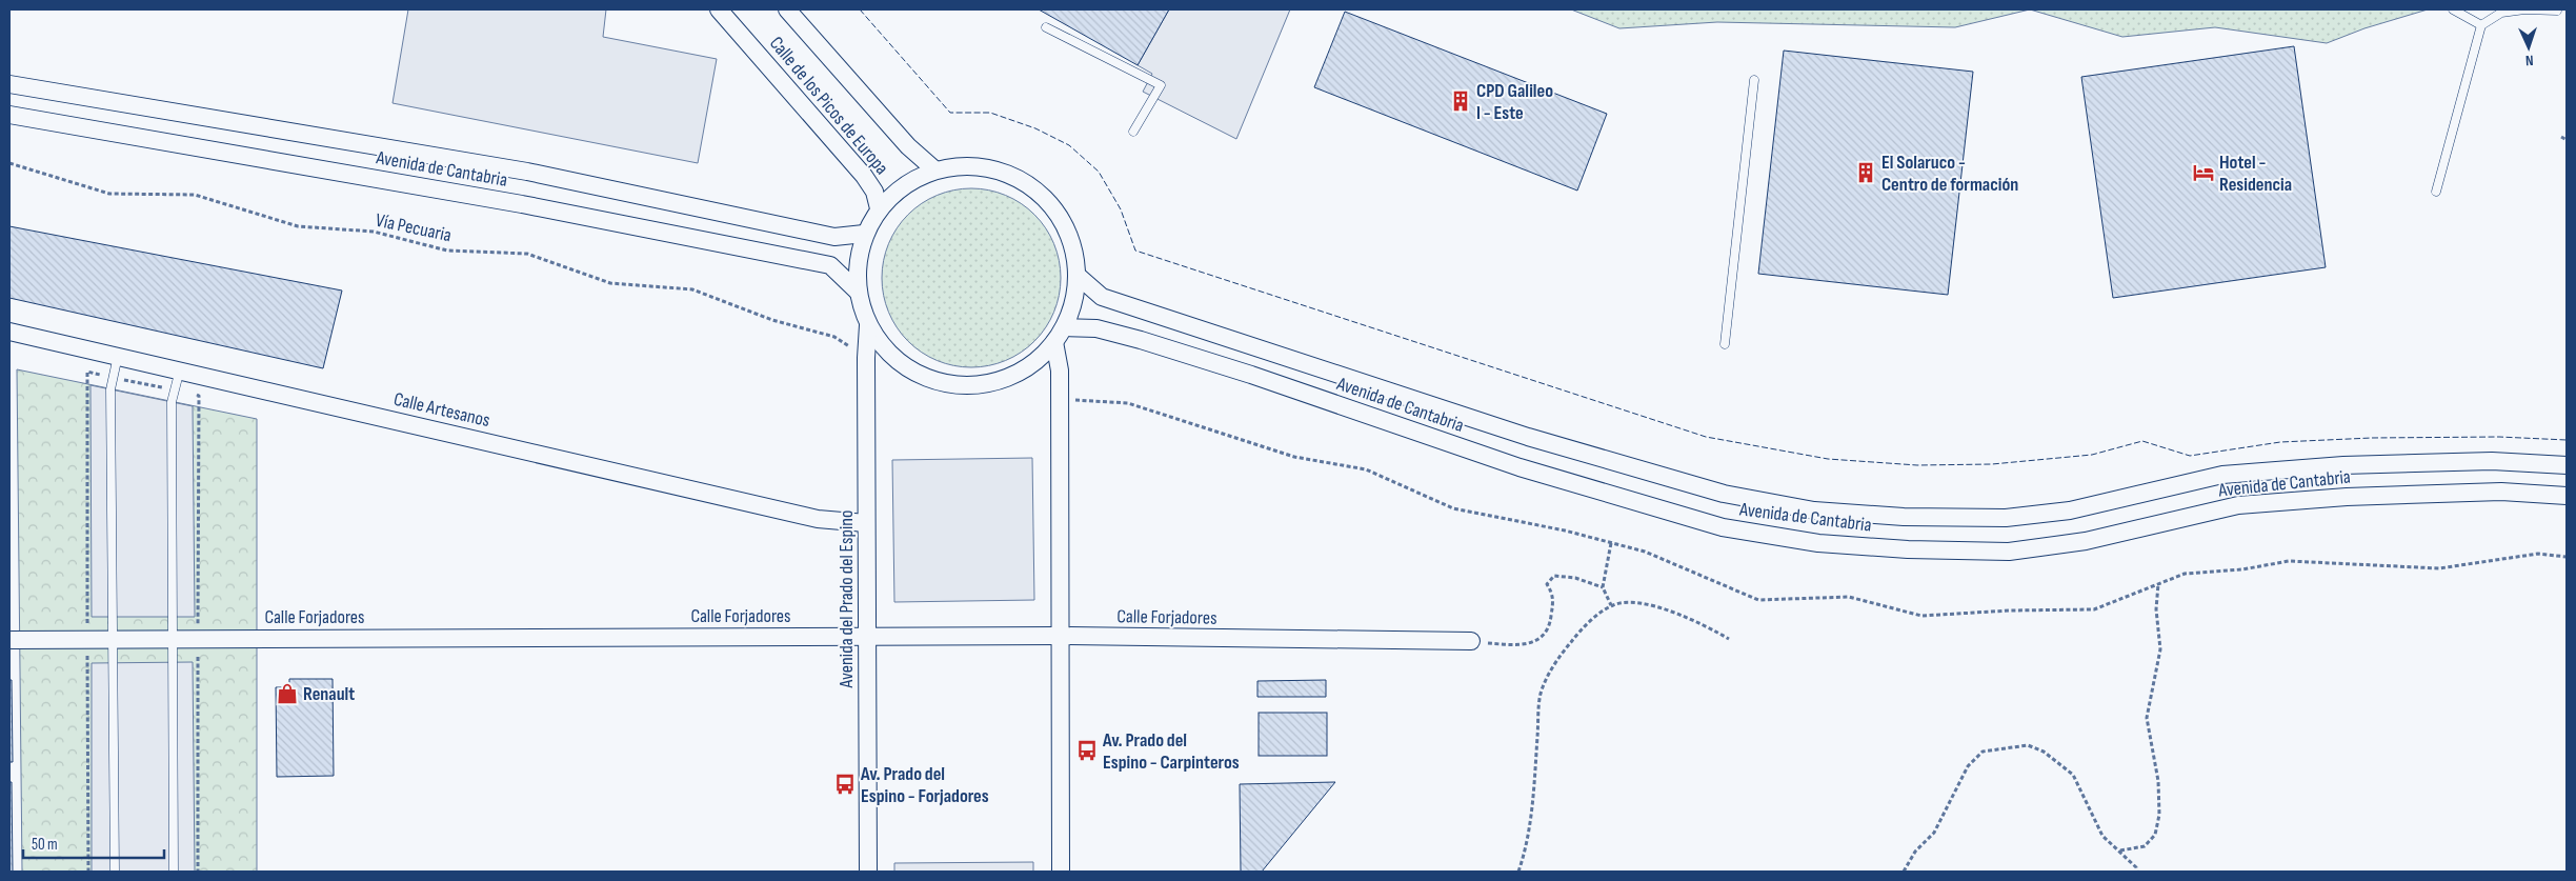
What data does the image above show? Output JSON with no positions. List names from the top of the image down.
{
  "streets": {
    "street": [
      "Calle de los Picos de Europa",
      "Avenida de Cantabria",
      "Calle Artesanos",
      "Avenida del Prado del Espino",
      "Calle Forjadores"
    ],
    "path": ["Vía Pecuaria"]
  },
  "crossings": [
    ["Vía Pecuaria", "Avenida del Prado del Espino"],
    ["Calle Artesanos", "Avenida del Prado del Espino"],
    ["Avenida del Prado del Espino", "Calle Forjadores"]
  ],
  "places": {
    "building": ["CPD Galileo I - Este", "El Solaruco - Centro de formación"],
    "hotel": ["Hotel - Residencia"],
    "shop": ["Renault"],
    "bus stop": ["Av. Prado del Espino - Carpinteros", "Av. Prado del Espino - Forjadores"]
  },
  "scale_bar": "50 m",
  "north": "bottom"
}
